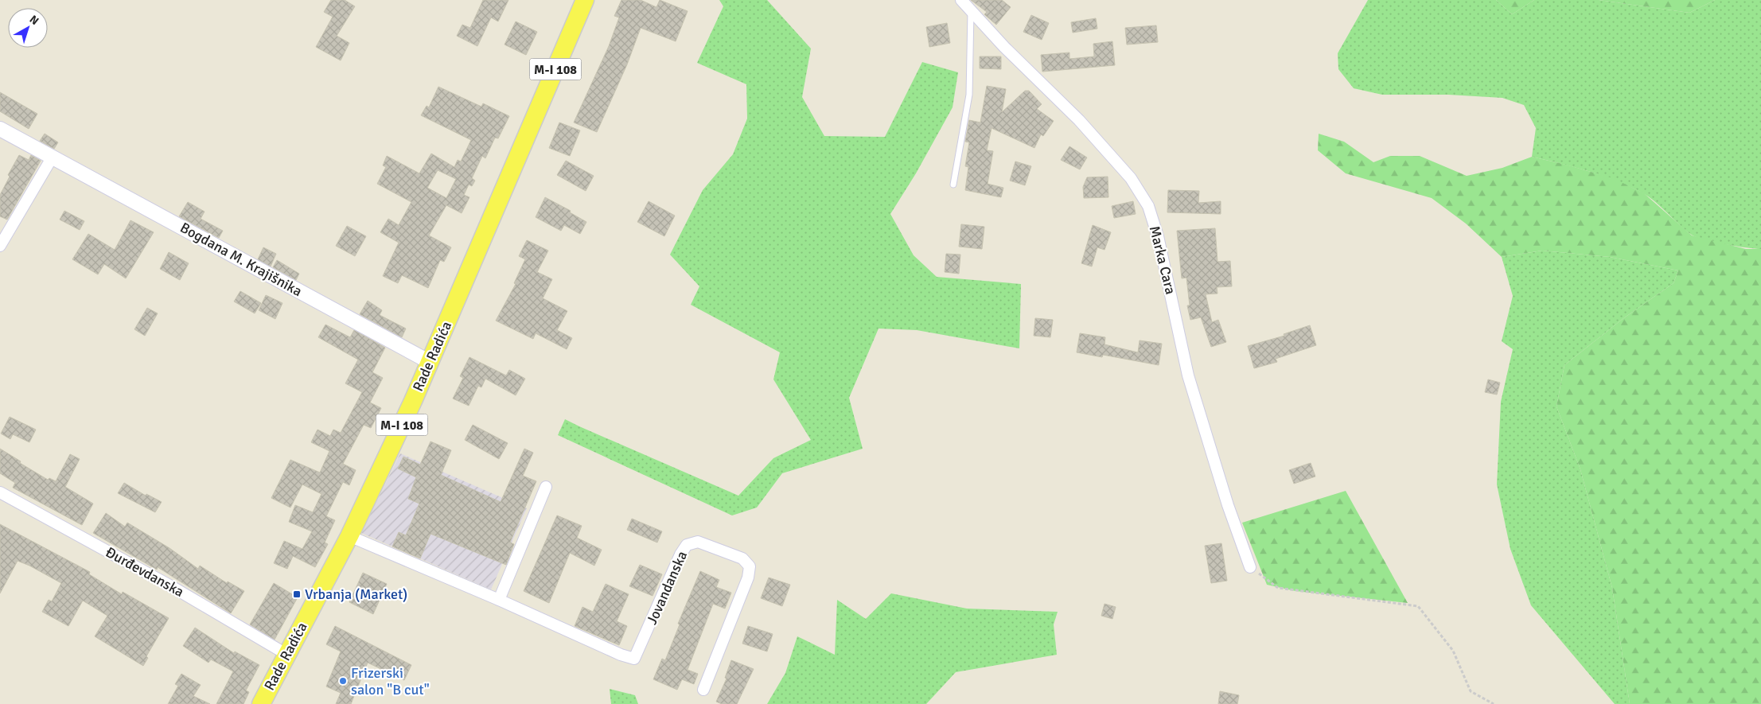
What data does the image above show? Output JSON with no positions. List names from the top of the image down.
{
  "streets": {
    "main road": ["M-I 108", "Rade Radića"],
    "street": [
      "Bogdana M. Krajišnika",
      "Marka Cara",
      "Đurđevdanska",
      "Jovandanska"
    ]
  },
  "crossings": [
    ["Bogdana M. Krajišnika", "Rade Radića"],
    ["Rade Radića", "Đurđevdanska"],
    ["Rade Radića", "Jovandanska"]
  ],
  "places": {
    "transit": ["Vrbanja (Market)"],
    "other": ["Frizerski salon \"B cut\""]
  },
  "north": "top right"
}
